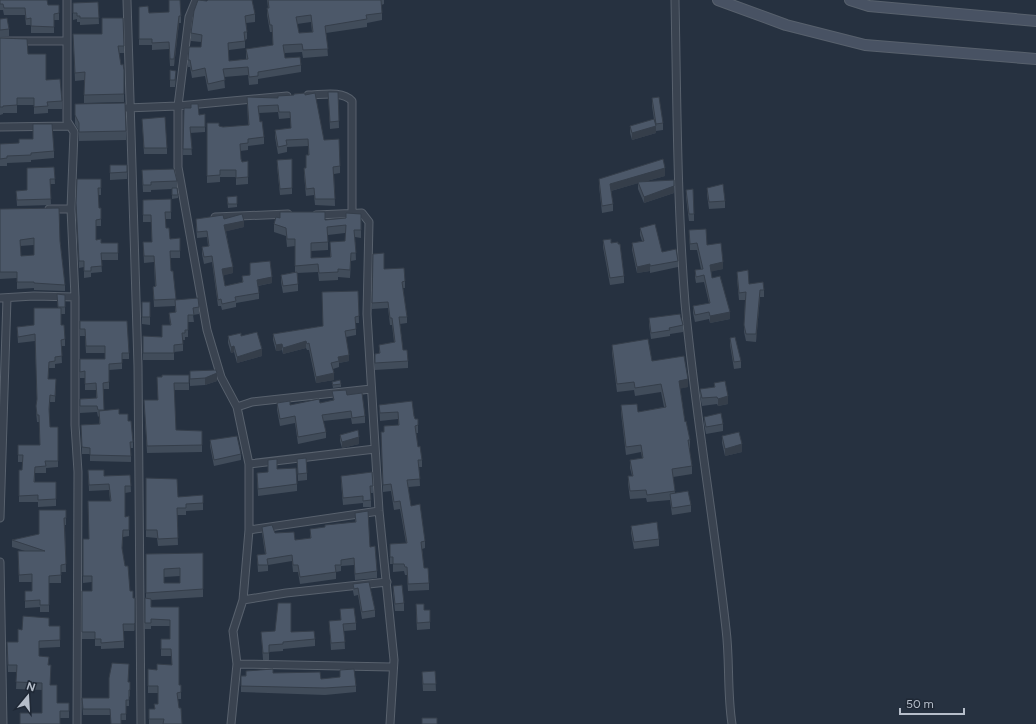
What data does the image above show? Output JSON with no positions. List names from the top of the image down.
{
  "scale_bar": "50 m",
  "north": "top"
}
